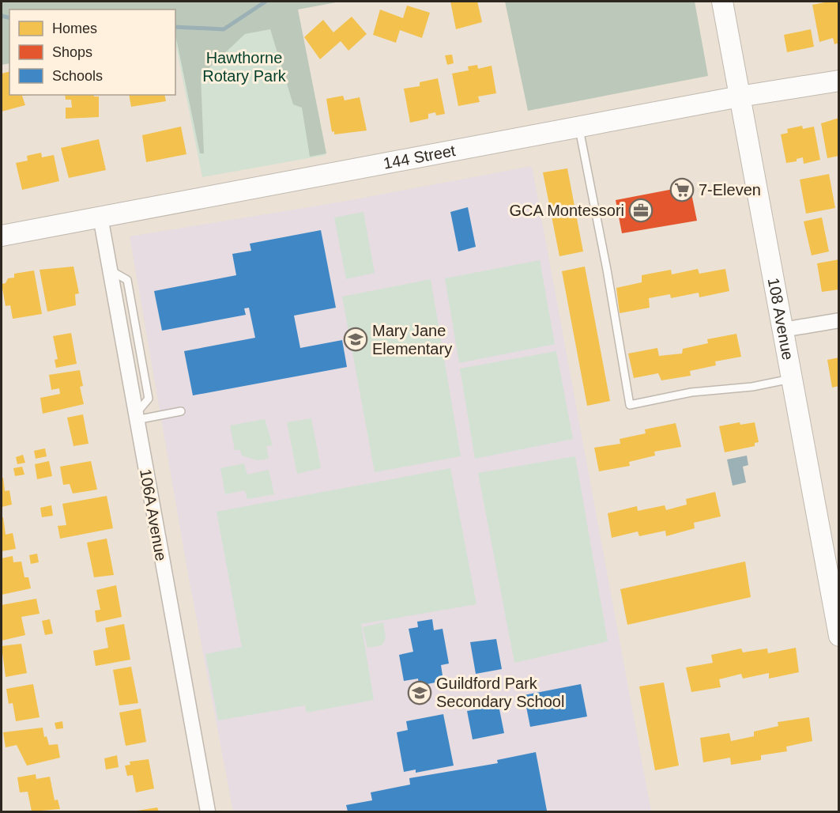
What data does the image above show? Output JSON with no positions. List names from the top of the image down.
{
  "streets": {
    "main road": ["144 Street", "108 Avenue"],
    "street": ["106A Avenue"]
  },
  "crossings": [
    ["144 Street", "108 Avenue"],
    ["144 Street", "106A Avenue"]
  ],
  "parks": ["Hawthorne Rotary Park"],
  "places": {
    "supermarket": ["7-Eleven"],
    "office": ["GCA Montessori"],
    "school or university": ["Mary Jane Elementary", "Guildford Park Secondary School"]
  },
  "legend": ["Homes", "Shops", "Schools"]
}
